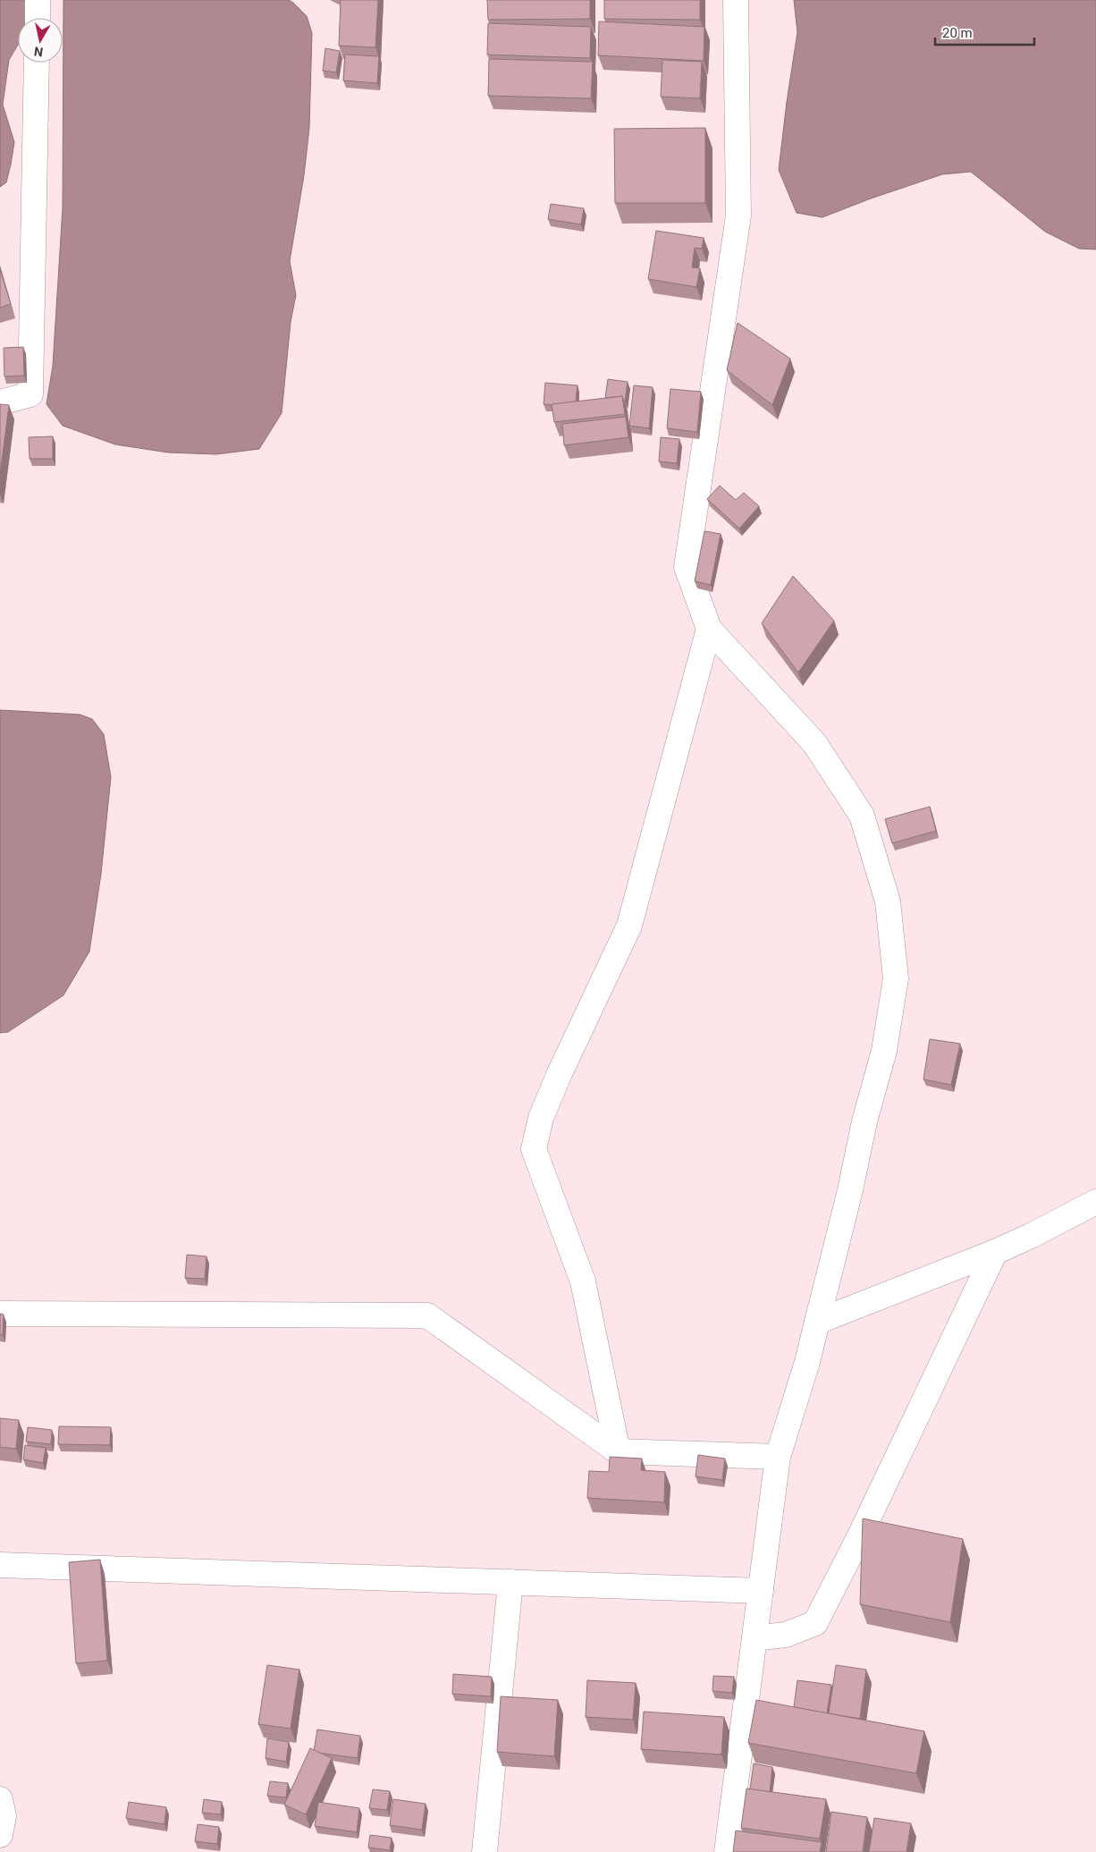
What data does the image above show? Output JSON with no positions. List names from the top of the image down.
{
  "scale_bar": "20 m",
  "north": "bottom"
}
